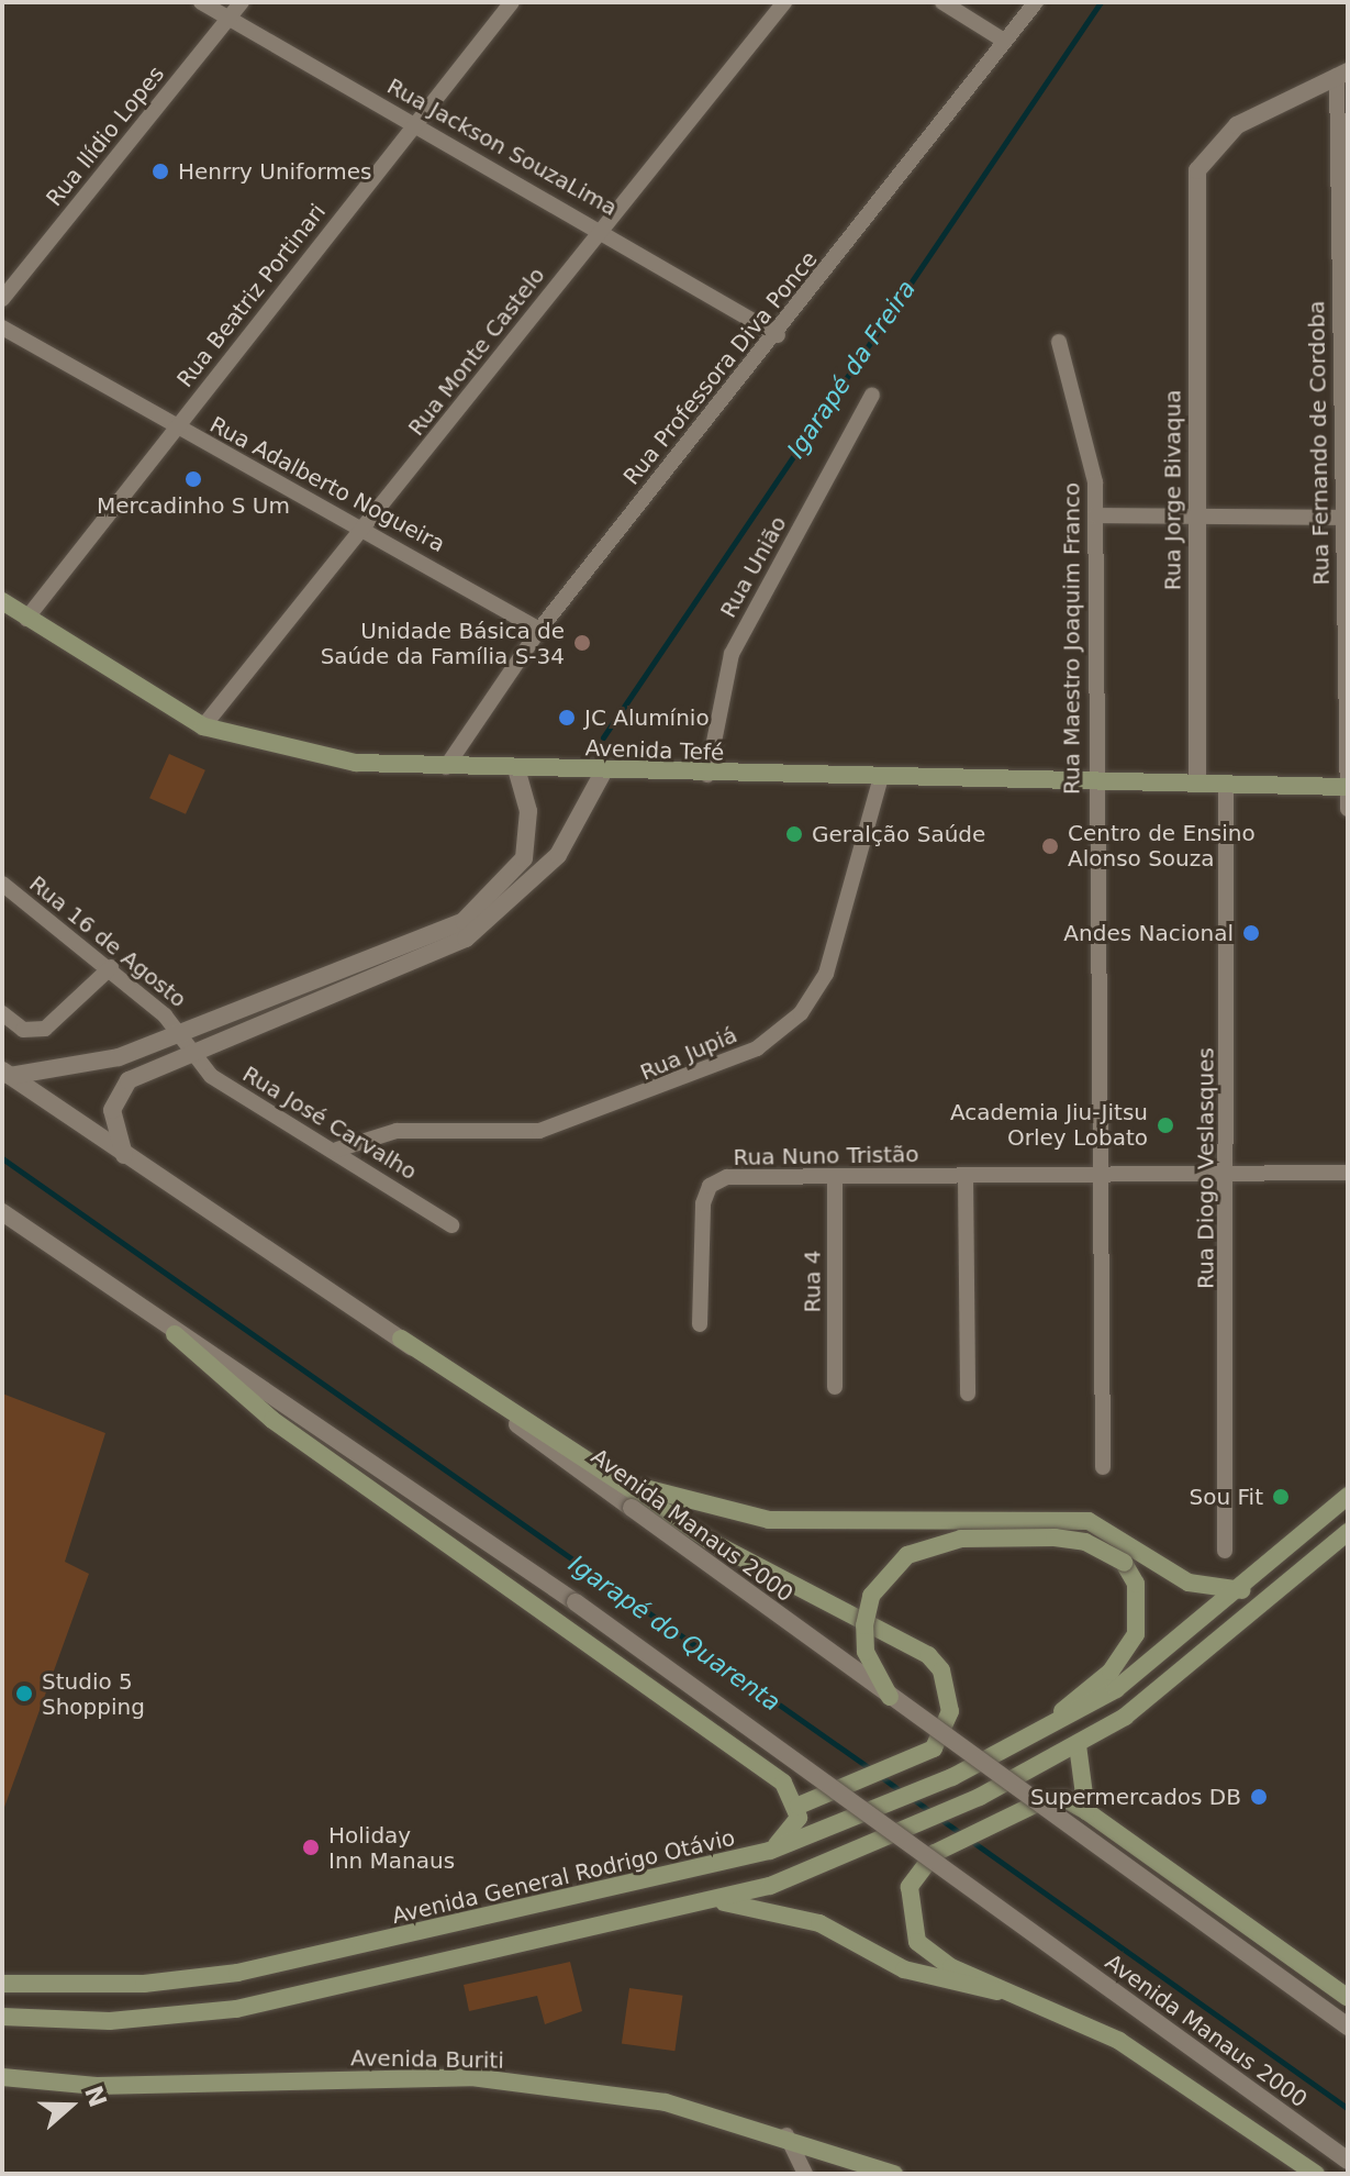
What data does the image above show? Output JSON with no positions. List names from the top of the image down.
{
  "streets": {
    "main road": ["Avenida Tefé", "Avenida General Rodrigo Otávio", "Avenida Buriti"],
    "street": [
      "Rua Ilídio Lopes",
      "Rua Jackson SouzaLima",
      "Rua Beatriz Portinari",
      "Rua Monte Castelo",
      "Rua Professora Diva Ponce",
      "Rua Fernando de Cordoba",
      "Rua Adalberto Nogueira",
      "Rua Jorge Bivaqua",
      "Rua União",
      "Rua Maestro Joaquim Franco",
      "Rua 16 de Agosto",
      "Rua Jupiá",
      "Rua José Carvalho",
      "Rua Nuno Tristão",
      "Rua Diogo Veslasques",
      "Rua 4",
      "Avenida Manaus 2000"
    ]
  },
  "crossings": [
    ["Rua Ilídio Lopes", "Rua Jackson SouzaLima"],
    ["Rua Jackson SouzaLima", "Rua Beatriz Portinari"],
    ["Rua Jackson SouzaLima", "Rua Monte Castelo"],
    ["Rua Jackson SouzaLima", "Rua Professora Diva Ponce"],
    ["Rua Beatriz Portinari", "Rua Adalberto Nogueira"],
    ["Rua Beatriz Portinari", "Avenida Tefé"],
    ["Rua Monte Castelo", "Rua Adalberto Nogueira"],
    ["Rua Monte Castelo", "Avenida Tefé"],
    ["Rua Professora Diva Ponce", "Rua Adalberto Nogueira"],
    ["Rua Professora Diva Ponce", "Avenida Tefé"],
    ["Rua Fernando de Cordoba", "Rua Jorge Bivaqua"],
    ["Rua Fernando de Cordoba", "Avenida Tefé"],
    ["Rua Jorge Bivaqua", "Avenida Tefé"],
    ["Rua União", "Avenida Tefé"],
    ["Rua Maestro Joaquim Franco", "Avenida Tefé"],
    ["Rua Maestro Joaquim Franco", "Rua Nuno Tristão"],
    ["Avenida Tefé", "Rua Jupiá"],
    ["Avenida Tefé", "Rua Diogo Veslasques"],
    ["Rua 16 de Agosto", "Rua José Carvalho"],
    ["Rua Jupiá", "Rua José Carvalho"],
    ["Rua Nuno Tristão", "Rua Diogo Veslasques"],
    ["Rua Nuno Tristão", "Rua 4"]
  ],
  "water": ["Igarapé da Freira", "Igarapé do Quarenta"],
  "places": [
    "Henrry Uniformes",
    "Mercadinho S Um",
    "Unidade Básica de Saúde da Família S-34",
    "JC Alumínio",
    "Geralção Saúde",
    "Centro de Ensino Alonso Souza",
    "Andes Nacional",
    "Academia Jiu-Jitsu Orley Lobato",
    "Sou Fit",
    "Studio 5 Shopping",
    "Supermercados DB",
    "Holiday Inn Manaus"
  ],
  "north": "right"
}
